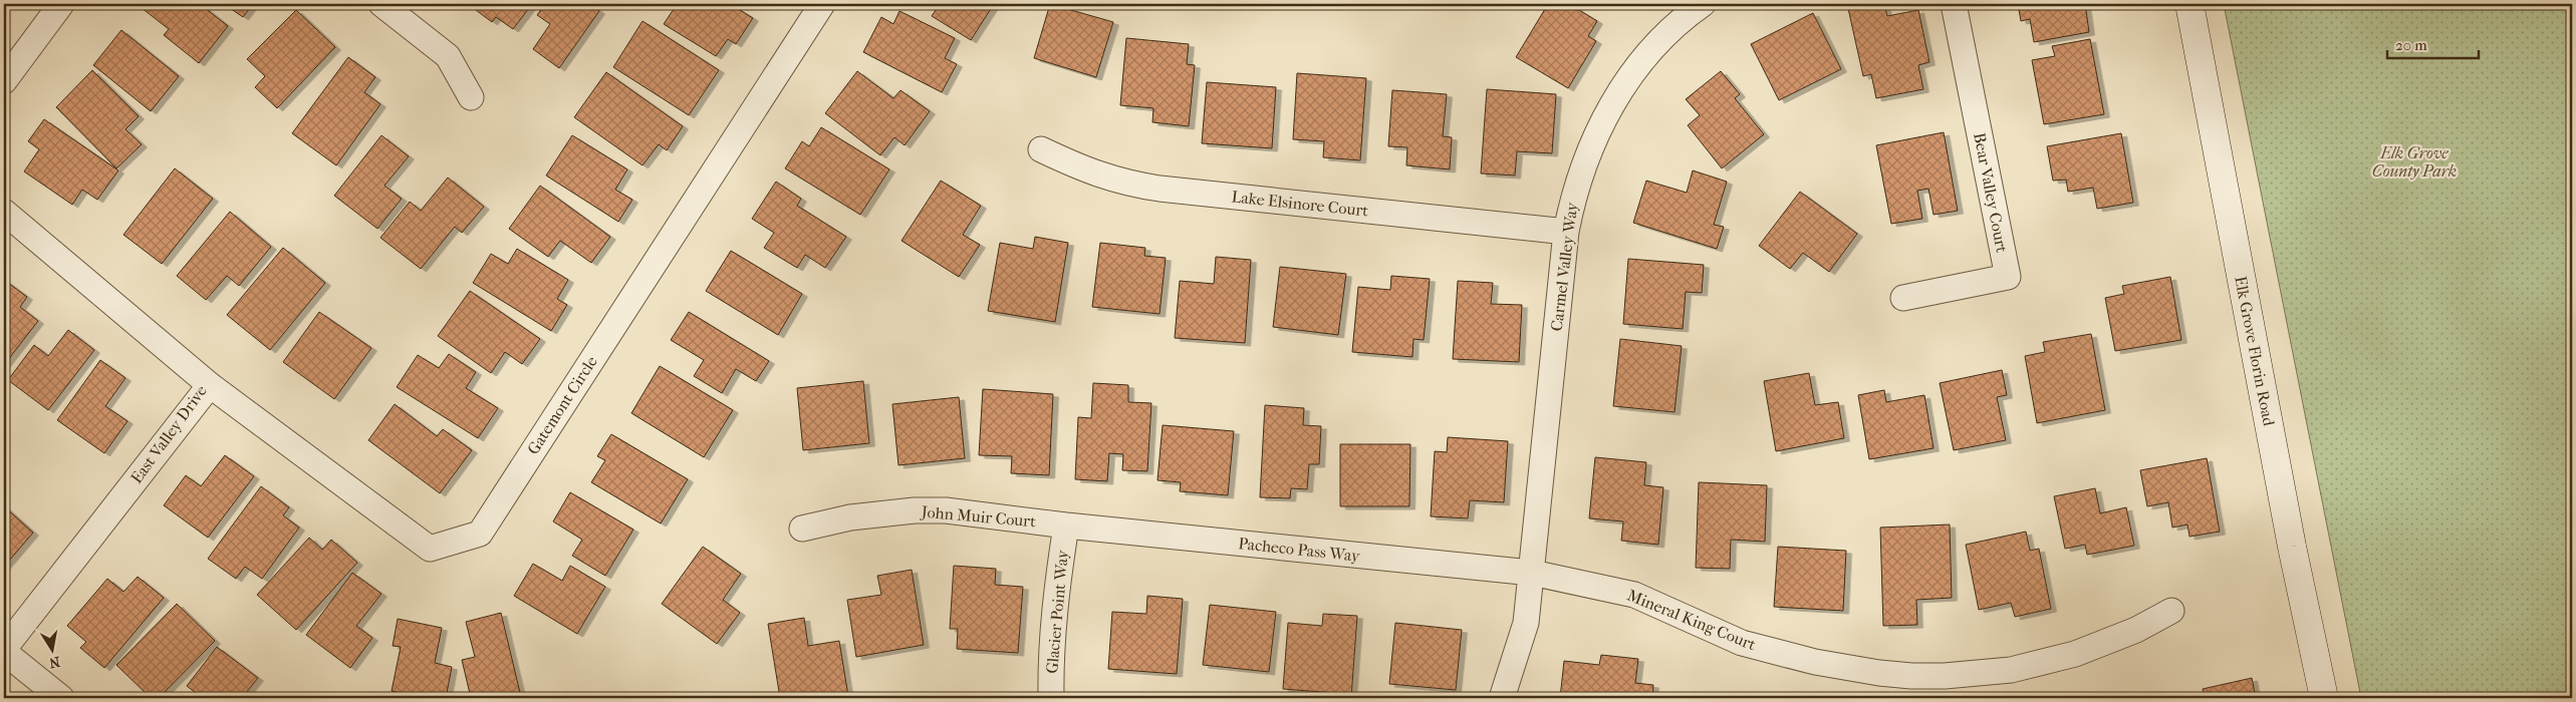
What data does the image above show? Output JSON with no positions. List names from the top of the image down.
{
  "streets": {
    "main road": ["Elk Grove Florin Road"],
    "street": [
      "Bear Valley Court",
      "Lake Elsinore Court",
      "Carmel Valley Way",
      "Gatemont Circle",
      "East Valley Drive",
      "John Muir Court",
      "Pacheco Pass Way",
      "Glacier Point Way",
      "Mineral King Court"
    ]
  },
  "crossings": [
    ["Lake Elsinore Court", "Carmel Valley Way"],
    ["Carmel Valley Way", "Pacheco Pass Way"],
    ["Carmel Valley Way", "Mineral King Court"],
    ["Gatemont Circle", "East Valley Drive"],
    ["John Muir Court", "Pacheco Pass Way"],
    ["John Muir Court", "Glacier Point Way"],
    ["Pacheco Pass Way", "Glacier Point Way"],
    ["Pacheco Pass Way", "Mineral King Court"]
  ],
  "parks": ["Elk Grove County Park"],
  "scale_bar": "20 m",
  "north": "bottom"
}
